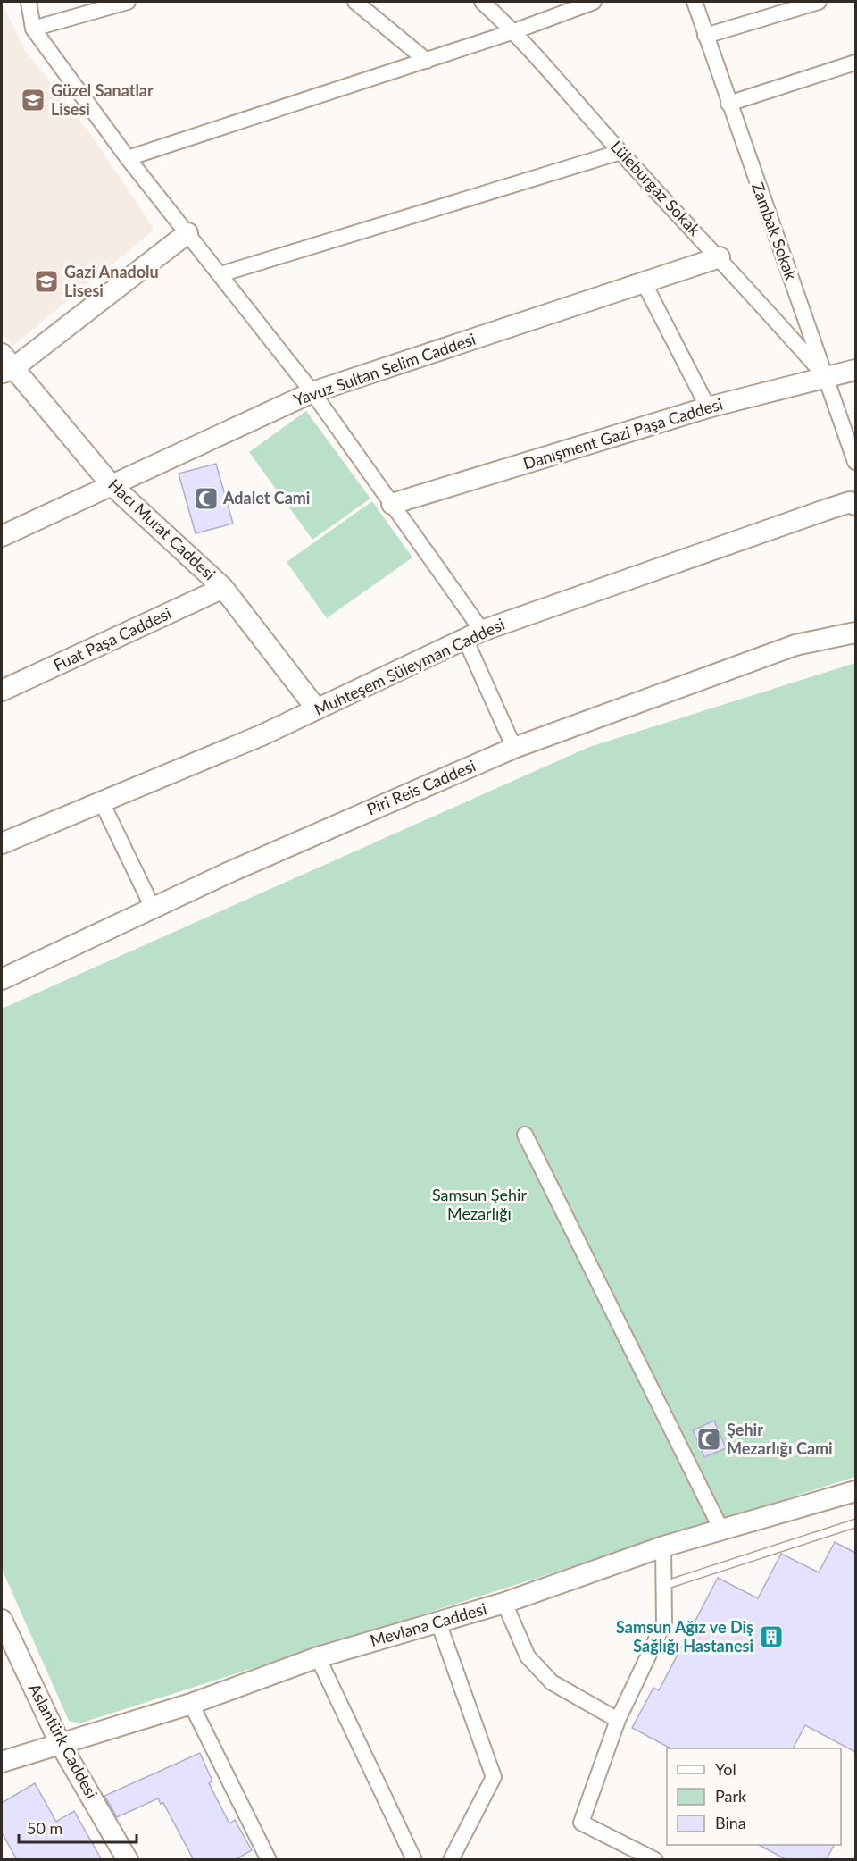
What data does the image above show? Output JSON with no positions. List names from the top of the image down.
{
  "streets": {
    "street": [
      "Lüleburgaz Sokak",
      "Zambak Sokak",
      "Yavuz Sultan Selim Caddesi",
      "Danışment Gazi Paşa Caddesi",
      "Hacı Murat Caddesi",
      "Fuat Paşa Caddesi",
      "Muhteşem Süleyman Caddesi",
      "Piri Reis Caddesi",
      "Mevlana Caddesi",
      "Aslantürk Caddesi"
    ]
  },
  "crossings": [
    ["Lüleburgaz Sokak", "Zambak Sokak"],
    ["Lüleburgaz Sokak", "Yavuz Sultan Selim Caddesi"],
    ["Lüleburgaz Sokak", "Danışment Gazi Paşa Caddesi"],
    ["Zambak Sokak", "Danışment Gazi Paşa Caddesi"],
    ["Yavuz Sultan Selim Caddesi", "Hacı Murat Caddesi"],
    ["Hacı Murat Caddesi", "Fuat Paşa Caddesi"],
    ["Hacı Murat Caddesi", "Muhteşem Süleyman Caddesi"],
    ["Mevlana Caddesi", "Aslantürk Caddesi"]
  ],
  "parks": ["Samsun Şehir Mezarlığı"],
  "places": {
    "school or university": ["Güzel Sanatlar Lisesi", "Gazi Anadolu Lisesi"],
    "mosque": ["Adalet Cami", "Şehir Mezarlığı Cami"],
    "building": ["Samsun Ağız ve Diş Sağlığı Hastanesi"]
  },
  "legend": ["Yol", "Park", "Bina"],
  "scale_bar": "50 m"
}
